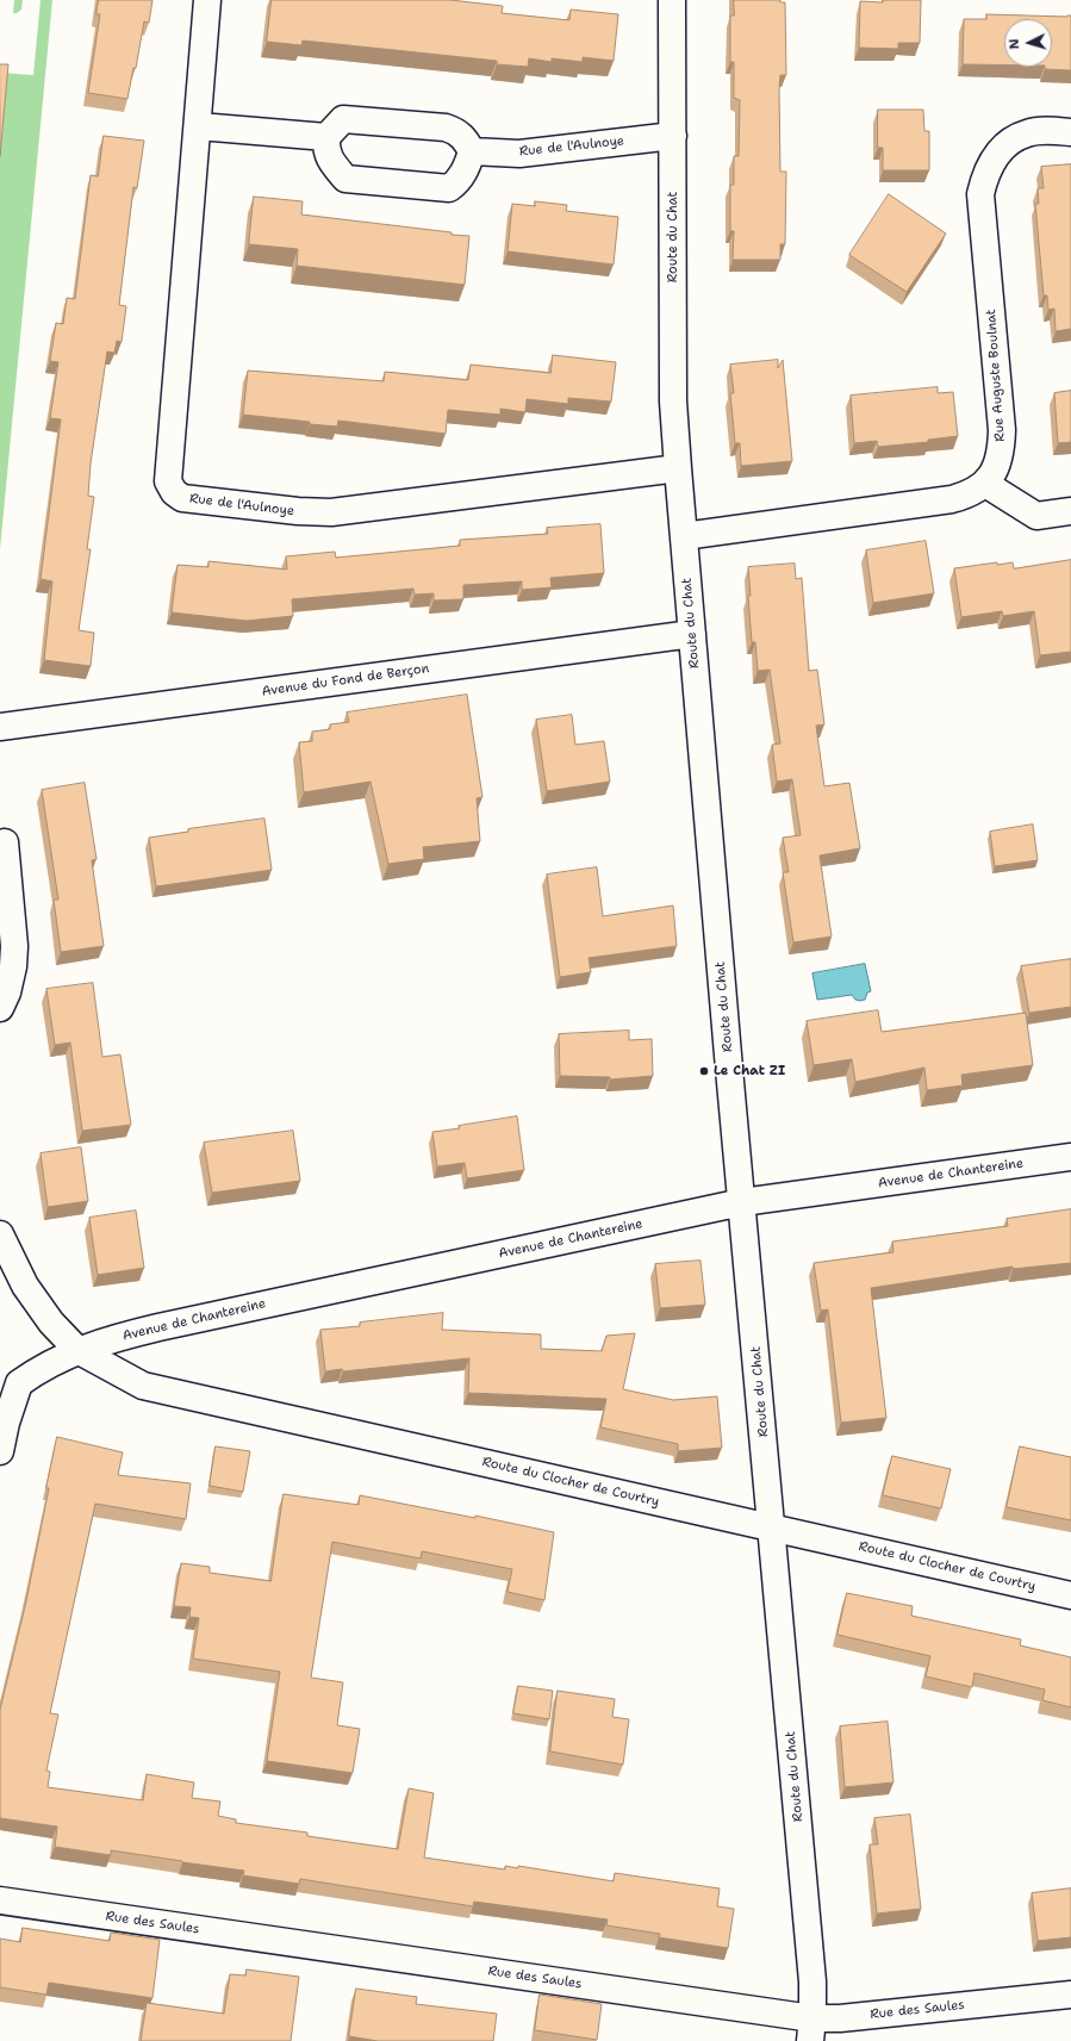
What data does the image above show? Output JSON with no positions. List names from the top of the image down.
{
  "streets": {
    "street": [
      "Rue de l'Aulnoye",
      "Route du Chat",
      "Rue Auguste Boulnat",
      "Avenue du Fond de Berçon",
      "Avenue de Chantereine",
      "Route du Clocher de Courtry",
      "Rue des Saules"
    ]
  },
  "crossings": [
    ["Rue de l'Aulnoye", "Route du Chat"],
    ["Route du Chat", "Rue Auguste Boulnat"],
    ["Route du Chat", "Avenue du Fond de Berçon"],
    ["Route du Chat", "Avenue de Chantereine"],
    ["Route du Chat", "Route du Clocher de Courtry"],
    ["Route du Chat", "Rue des Saules"],
    ["Avenue de Chantereine", "Route du Clocher de Courtry"]
  ],
  "places": ["Le Chat ZI"],
  "north": "left"
}
